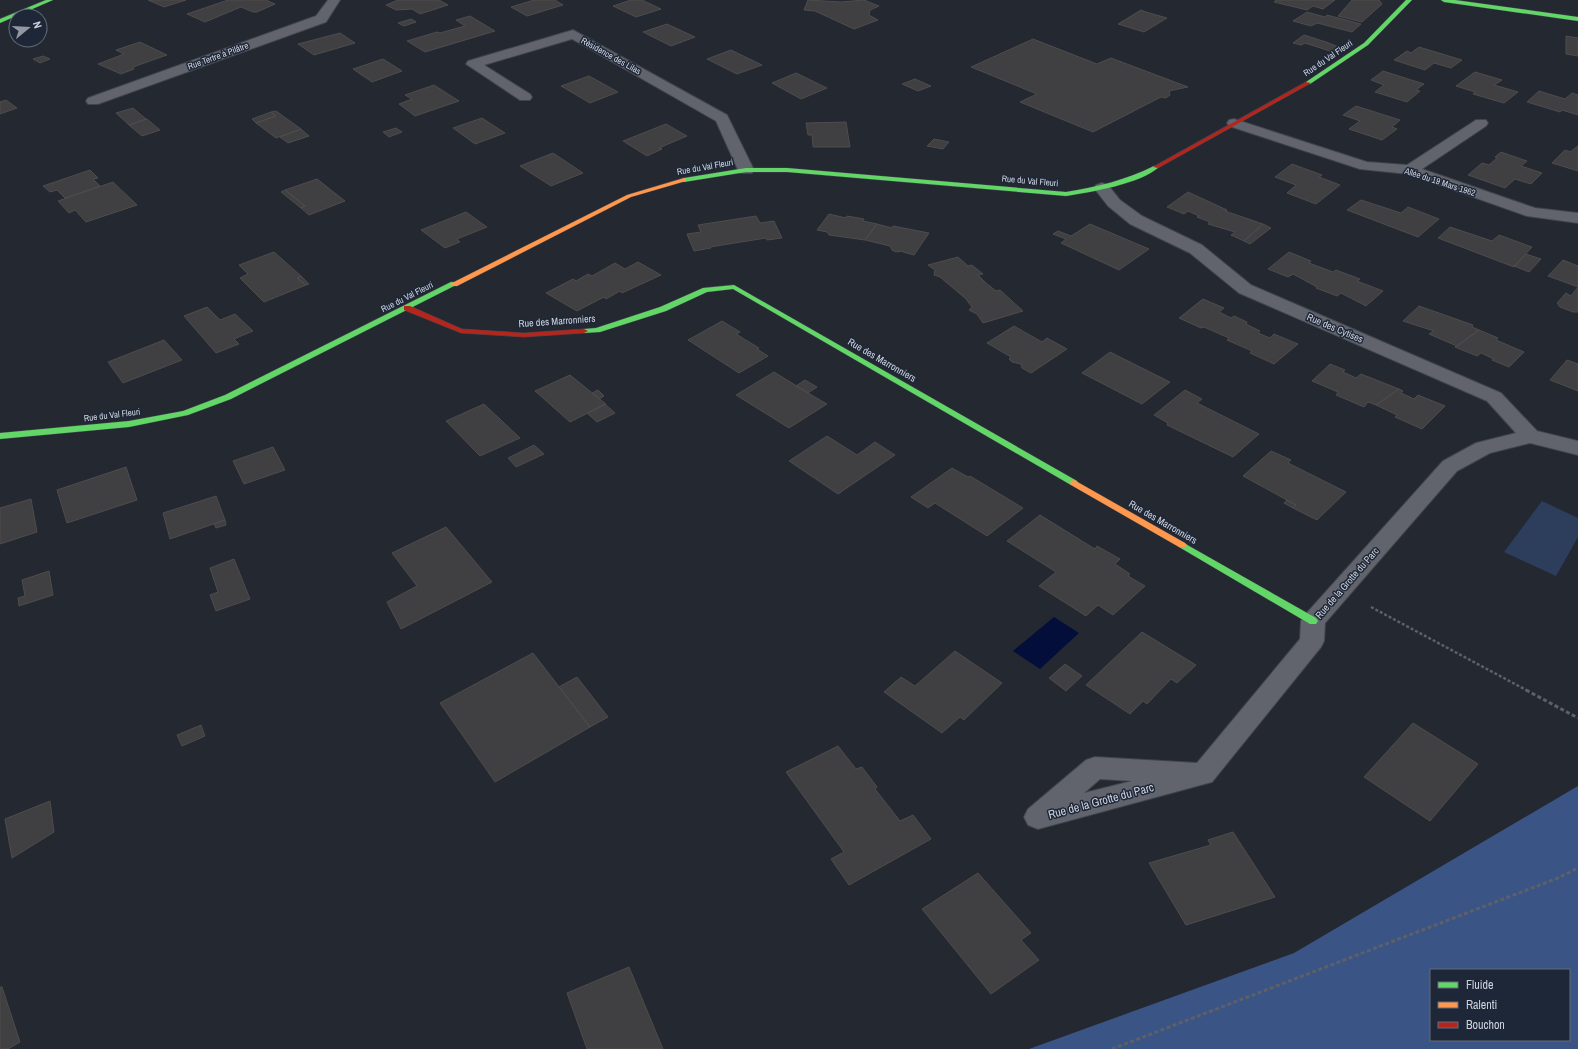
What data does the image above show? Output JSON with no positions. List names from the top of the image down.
{
  "streets": {
    "street": [
      "Rue Tertre à Pilâtre",
      "Résidence des Lilas",
      "Rue du Val Fleuri",
      "Allée du 19 Mars 1962",
      "Rue des Marronniers",
      "Rue des Cytises",
      "Rue de la Grotte du Parc"
    ]
  },
  "crossings": [
    ["Résidence des Lilas", "Rue du Val Fleuri"],
    ["Rue du Val Fleuri", "Allée du 19 Mars 1962"],
    ["Rue du Val Fleuri", "Rue des Marronniers"],
    ["Rue du Val Fleuri", "Rue des Cytises"],
    ["Rue des Marronniers", "Rue de la Grotte du Parc"],
    ["Rue des Cytises", "Rue de la Grotte du Parc"]
  ],
  "legend": ["Fluide", "Ralenti", "Bouchon"],
  "north": "right"
}
